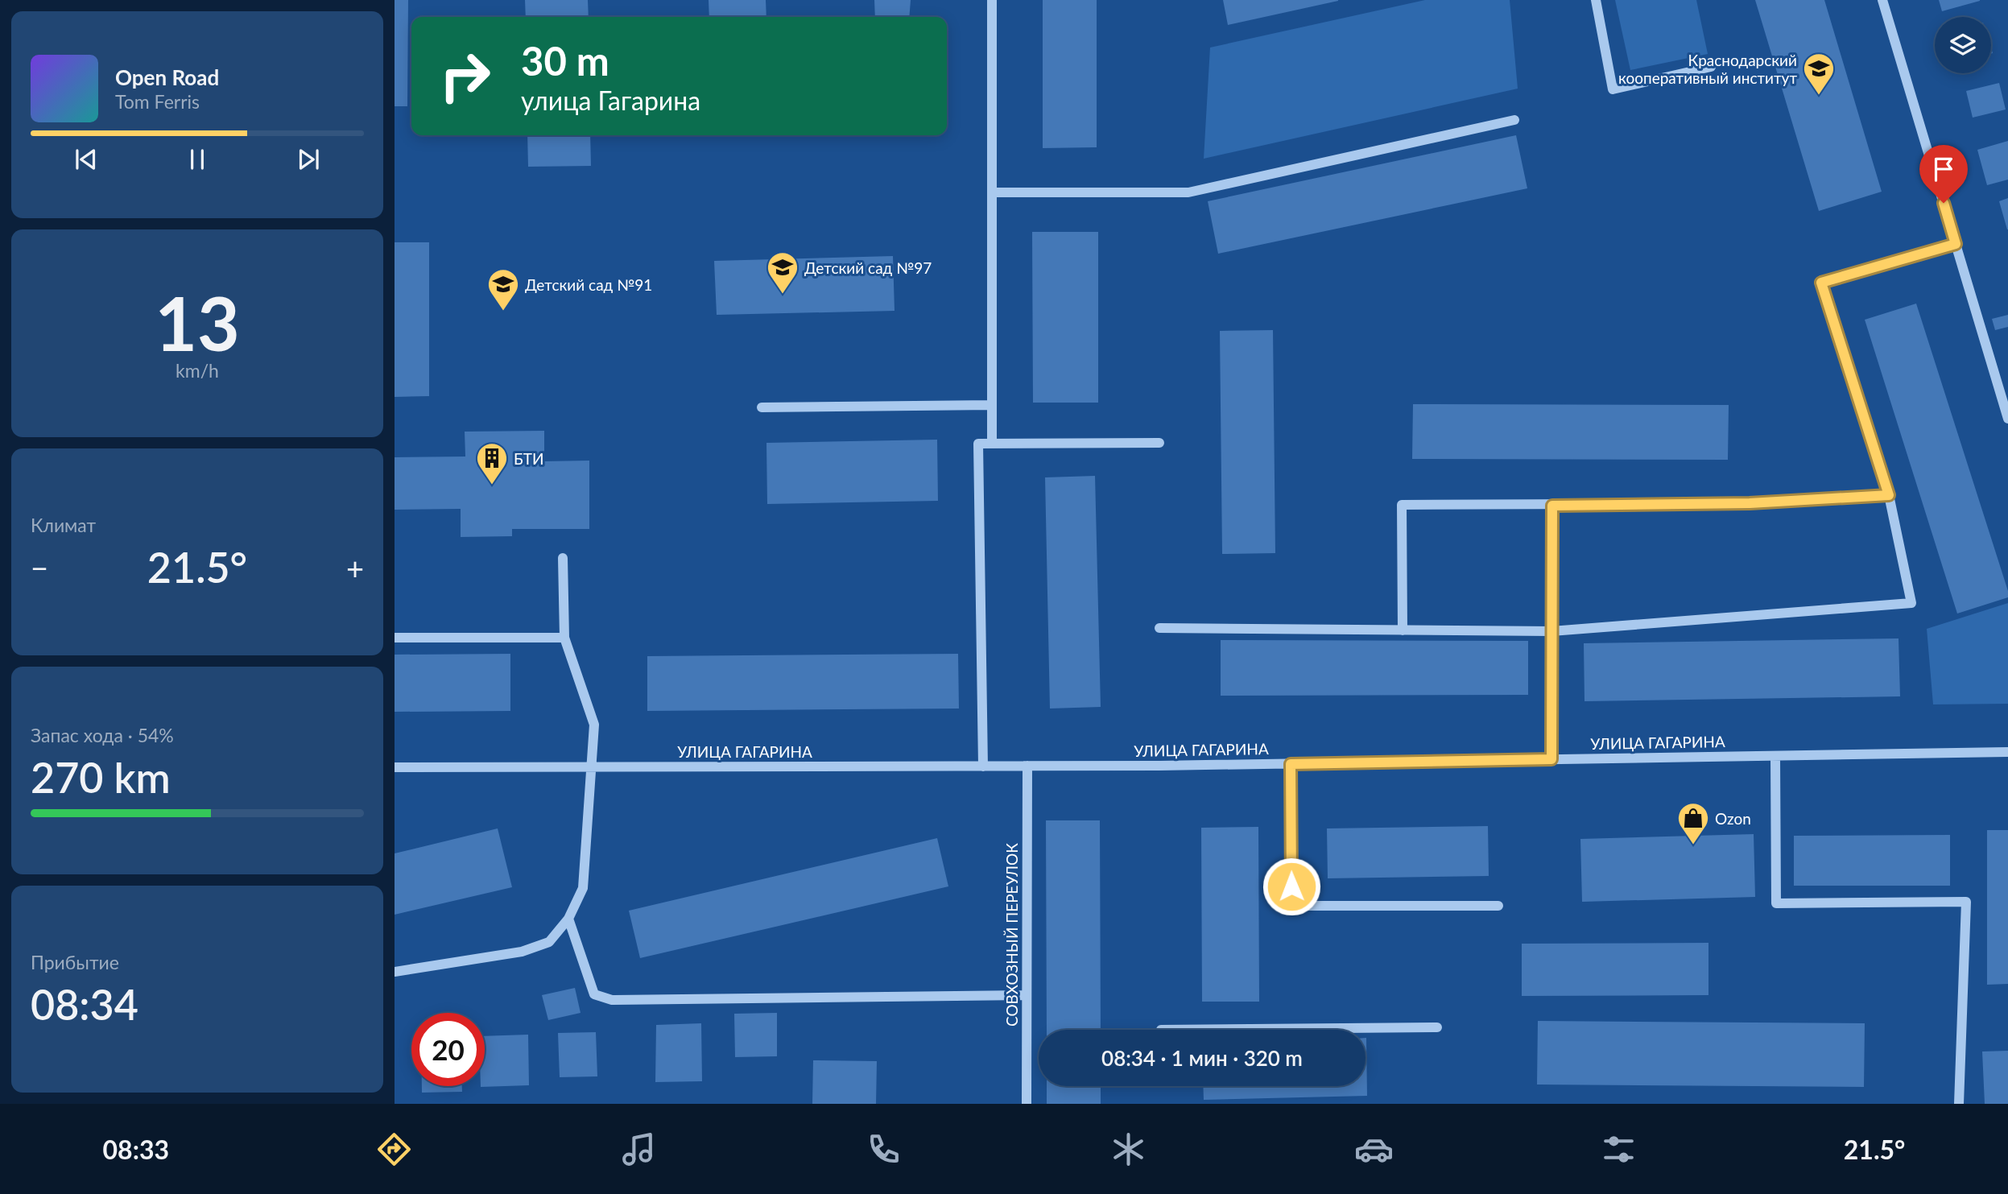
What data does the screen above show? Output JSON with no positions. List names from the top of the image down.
{
  "streets": {
    "street": ["УЛИЦА ГАГАРИНА", "СОВХОЗНЫЙ ПЕРЕУЛОК"]
  },
  "crossings": [
    ["УЛИЦА ГАГАРИНА", "СОВХОЗНЫЙ ПЕРЕУЛОК"]
  ],
  "places": {
    "school or university": ["Краснодарский кооперативный институт", "Детский сад №97", "Детский сад №91"],
    "building": ["БТИ"],
    "shop": ["Ozon"]
  },
  "page": {
    "turn": ["30 m", "улица Гагарина"],
    "song": ["Open Road", "Tom Ferris"],
    "tile": [
      ["13", "km/h"],
      "Климат",
      ["Запас хода · 54%", "270 km"],
      ["Прибытие", "08:34"]
    ],
    "heat": ["−", "21.5°", "+"],
    "limit": "20",
    "trip": "08:34 · 1 мин · 320 m",
    "tabs": ["08:33", "21.5°"]
  }
}
